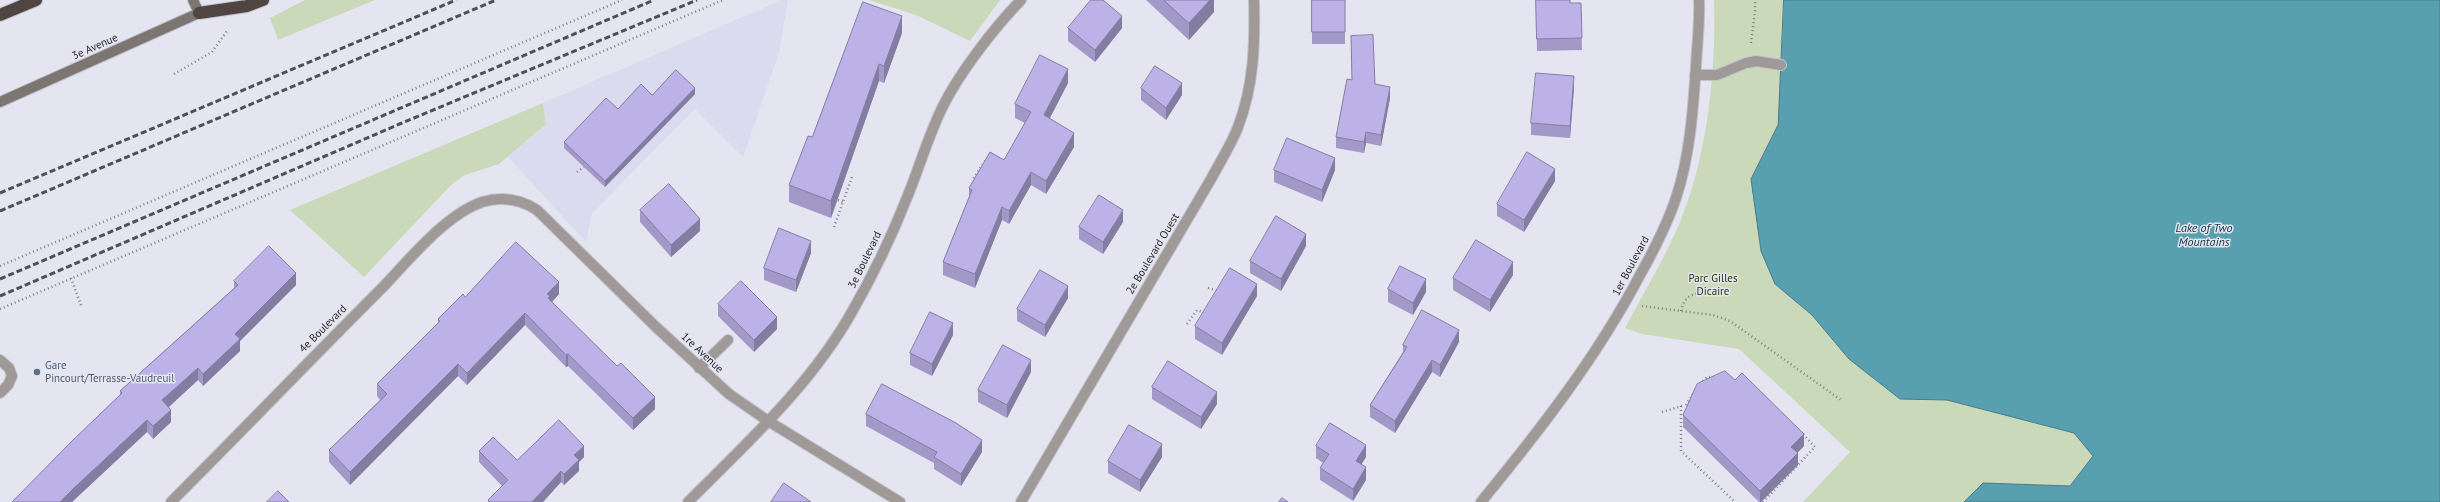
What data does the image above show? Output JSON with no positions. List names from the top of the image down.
{
  "streets": {
    "street": [
      "3e Avenue",
      "2e Boulevard Ouest",
      "3e Boulevard",
      "1er Boulevard",
      "4e Boulevard",
      "1re Avenue"
    ]
  },
  "crossings": [
    ["3e Boulevard", "1re Avenue"],
    ["4e Boulevard", "1re Avenue"]
  ],
  "water": ["Lake of Two Mountains"],
  "parks": ["Parc Gilles Dicaire"],
  "places": ["Gare Pincourt/Terrasse-Vaudreuil"]
}
